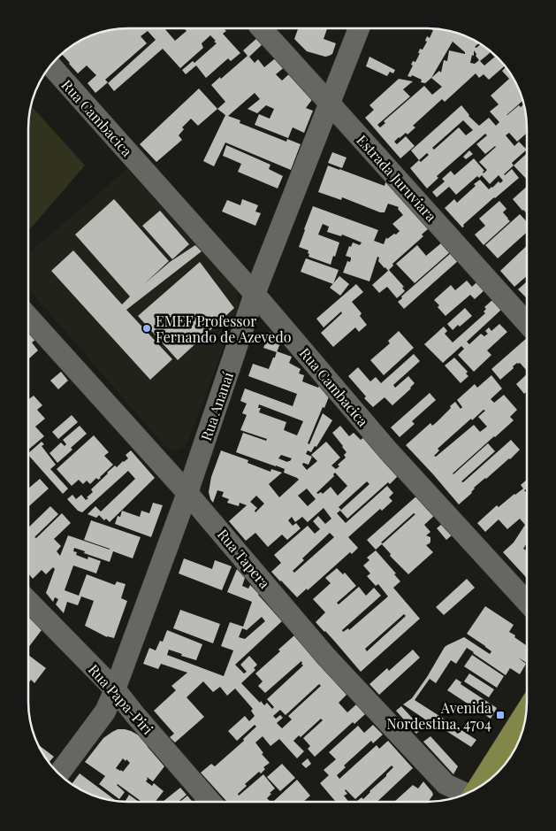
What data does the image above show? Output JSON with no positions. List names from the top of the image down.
{
  "streets": {
    "street": [
      "Rua Cambacica",
      "Estrada Juruviara",
      "Rua Ananaí",
      "Rua Tapera",
      "Rua Papa-Piri"
    ]
  },
  "crossings": [
    ["Rua Cambacica", "Rua Ananaí"],
    ["Estrada Juruviara", "Rua Ananaí"],
    ["Rua Ananaí", "Rua Tapera"],
    ["Rua Ananaí", "Rua Papa-Piri"]
  ],
  "places": {
    "other": ["EMEF Professor Fernando de Azevedo"],
    "transit": ["Avenida Nordestina, 4704"]
  }
}
